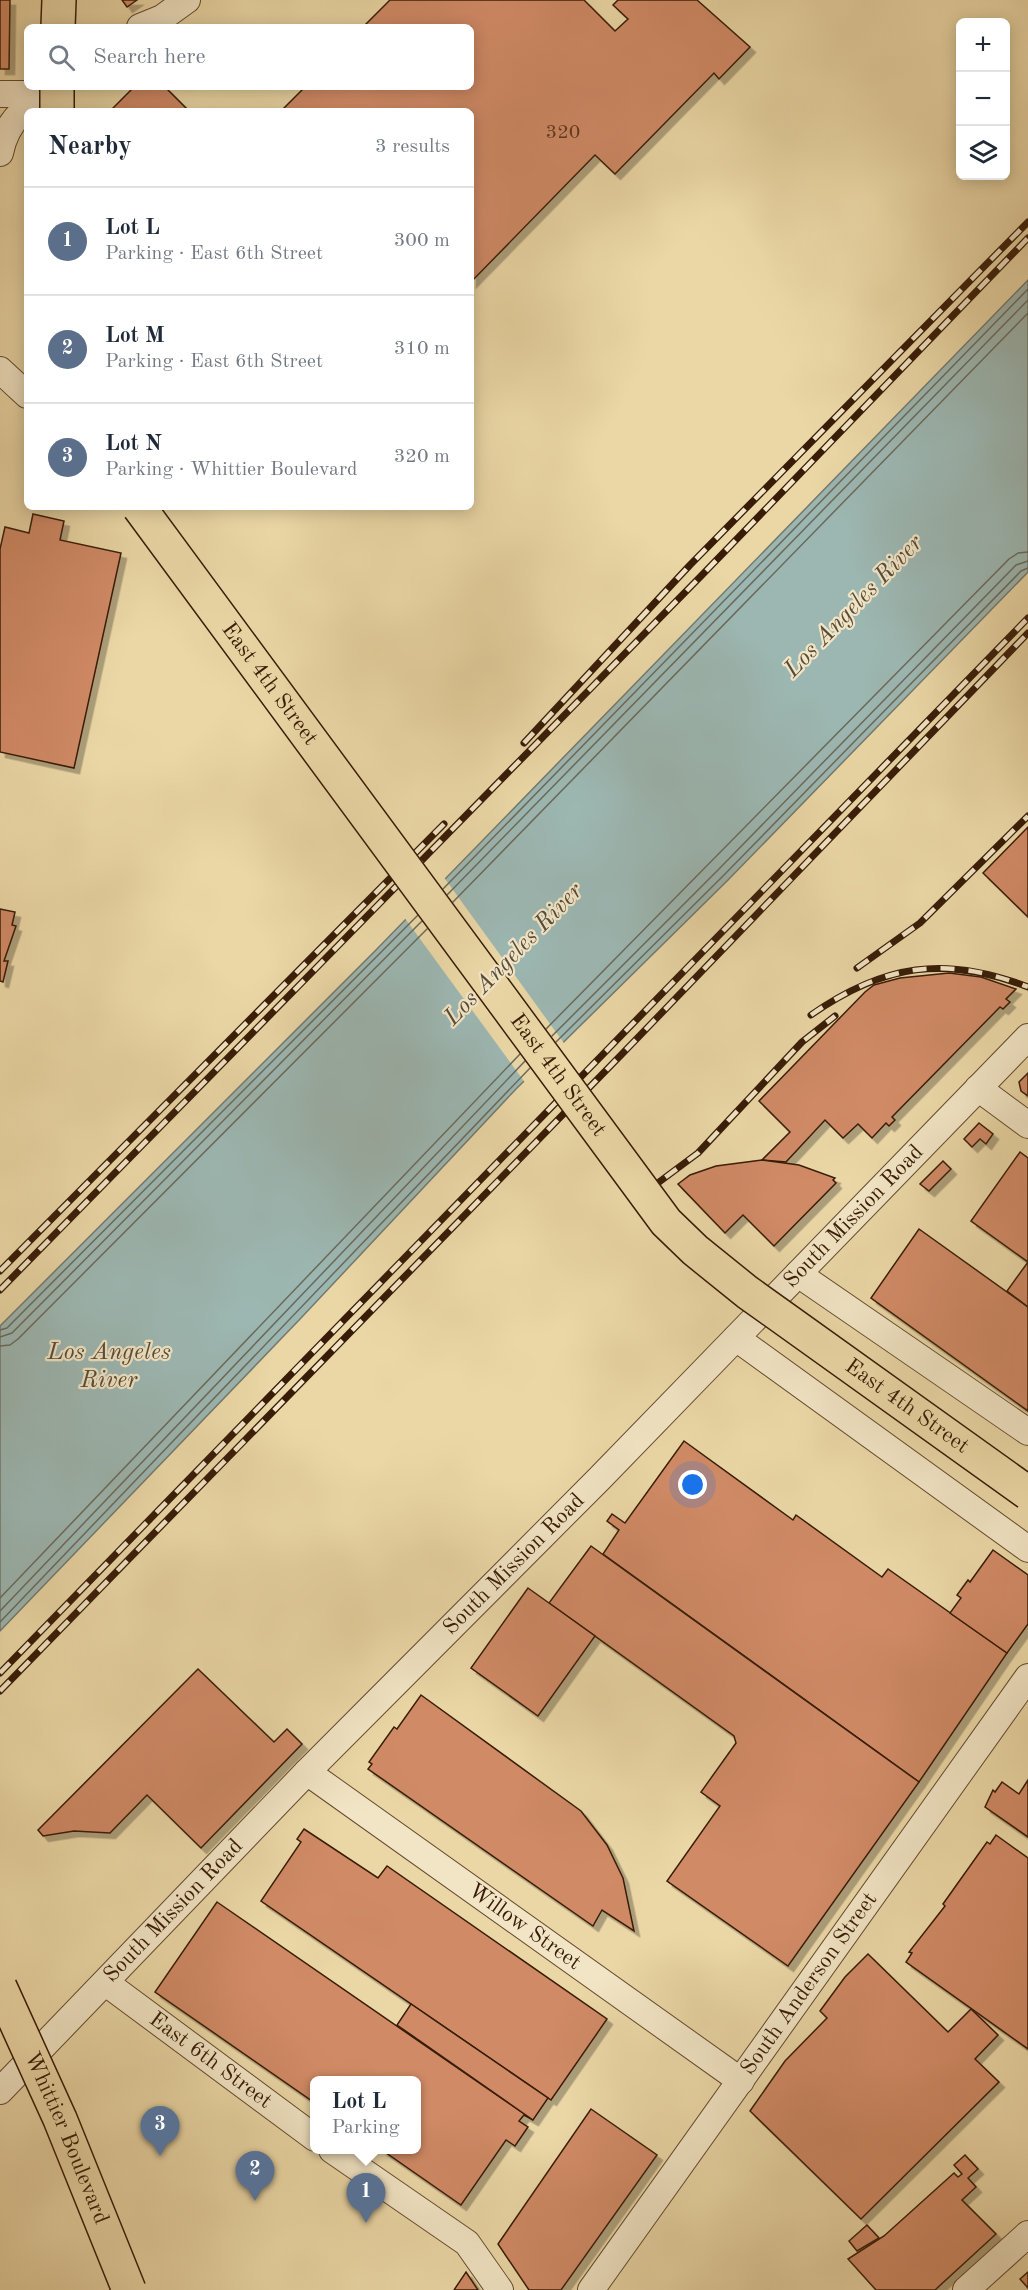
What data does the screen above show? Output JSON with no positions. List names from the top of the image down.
{
  "streets": {
    "main road": ["East 4th Street", "Whittier Boulevard"],
    "street": [
      "South Mission Road",
      "Willow Street",
      "South Anderson Street",
      "East 6th Street"
    ]
  },
  "crossings": [
    ["East 4th Street", "South Mission Road"],
    ["South Mission Road", "Willow Street"],
    ["South Mission Road", "East 6th Street"],
    ["Willow Street", "South Anderson Street"]
  ],
  "water": ["Los Angeles River"],
  "house_numbers": ["320"],
  "page": {
    "map_buttons": ["+", "−"],
    "search": "Search here",
    "heading": ["Nearby", "3 results"],
    "list": [
      {
        "mark": "1",
        "name": "Lot L",
        "note": "Parking · East 6th Street",
        "value": "300 m"
      },
      {
        "mark": "2",
        "name": "Lot M",
        "note": "Parking · East 6th Street",
        "value": "310 m"
      },
      {
        "mark": "3",
        "name": "Lot N",
        "note": "Parking · Whittier Boulevard",
        "value": "320 m"
      }
    ],
    "popup": ["Lot L", "Parking"],
    "pins": ["3", "2", "1"]
  }
}
